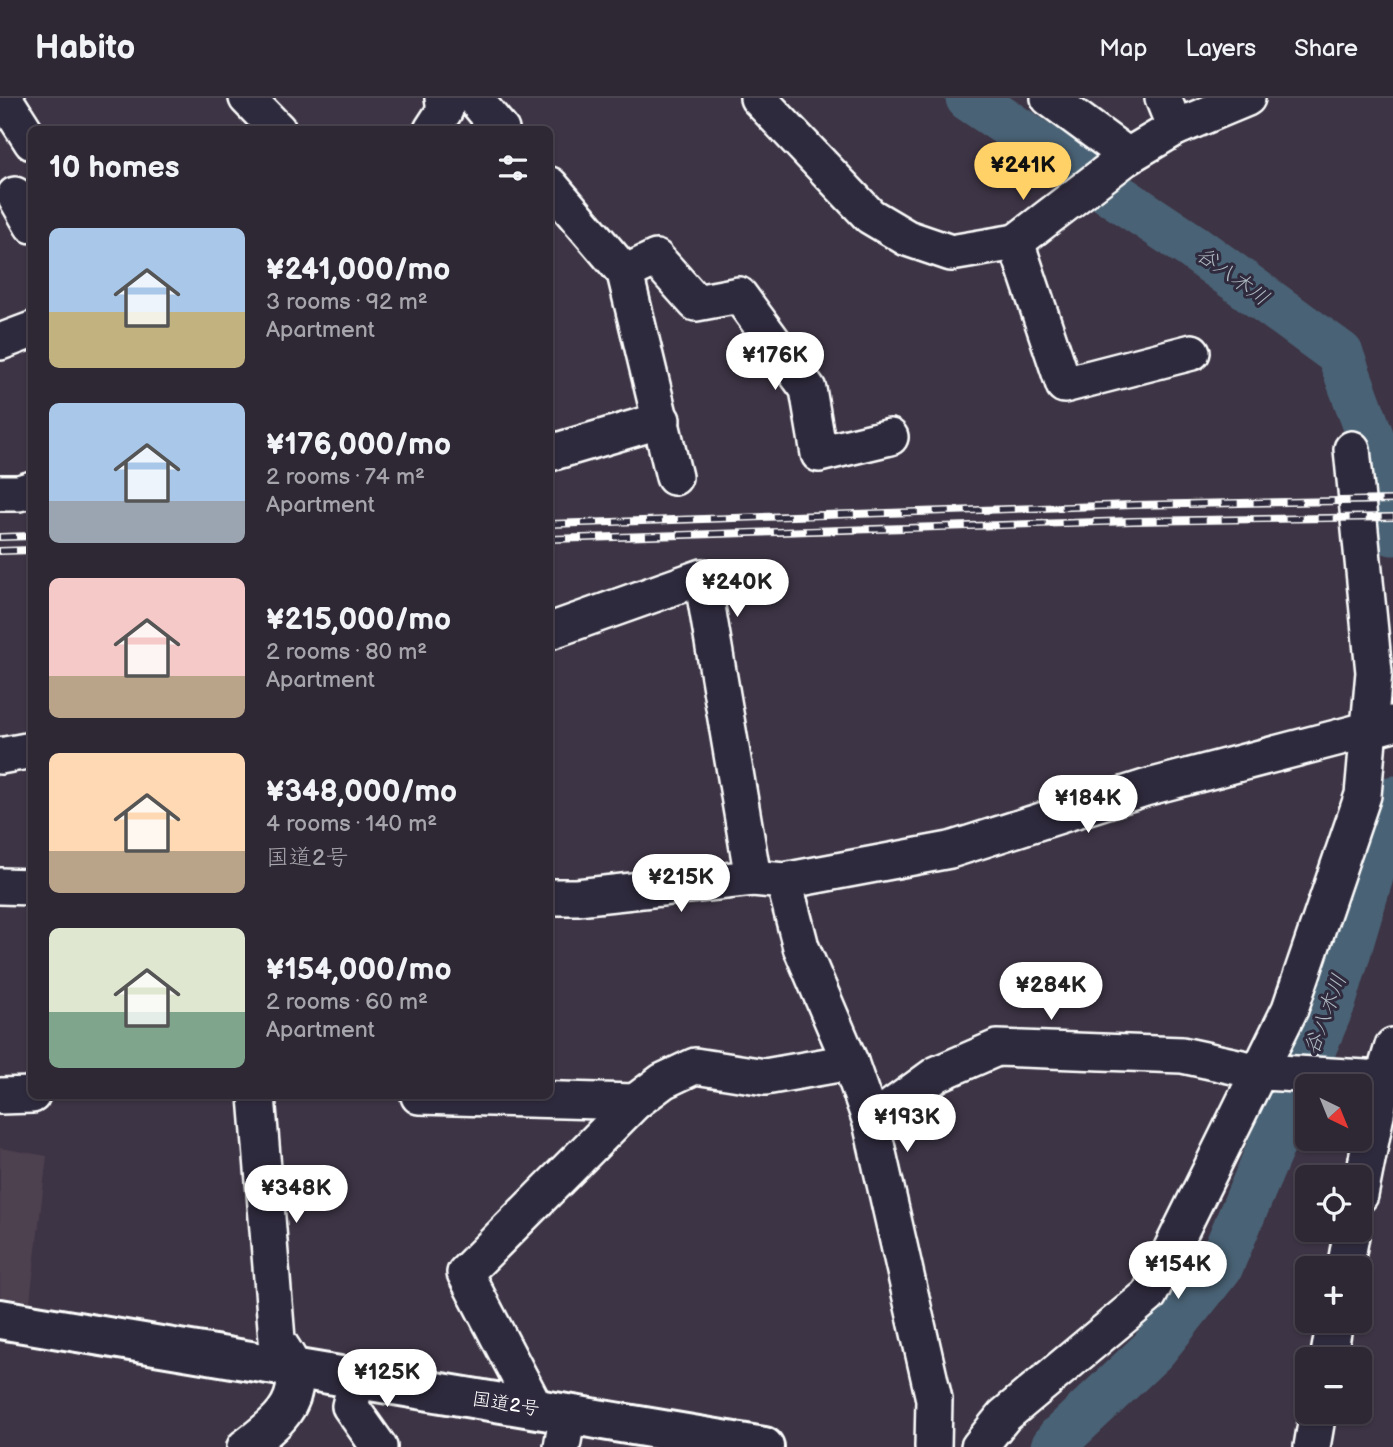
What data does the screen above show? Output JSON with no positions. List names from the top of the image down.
{
  "streets": {
    "highway": ["国道2号"]
  },
  "water": ["谷八木川"],
  "north": "bottom right",
  "page": {
    "header": "Habito",
    "nav": ["Map", "Layers", "Share"],
    "heading": "10 homes",
    "price": [
      "¥241K",
      "¥176K",
      "¥240K",
      "¥184K",
      "¥215K",
      "¥284K",
      "¥193K",
      "¥348K",
      "¥154K",
      "¥125K"
    ],
    "list": [
      {
        "name": "¥241,000/mo",
        "note": "3 rooms · 92 m² · Apartment"
      },
      {
        "name": "¥176,000/mo",
        "note": "2 rooms · 74 m² · Apartment"
      },
      {
        "name": "¥215,000/mo",
        "note": "2 rooms · 80 m² · Apartment"
      },
      {
        "name": "¥348,000/mo",
        "note": "4 rooms · 140 m² · 国道2号"
      },
      {
        "name": "¥154,000/mo",
        "note": "2 rooms · 60 m² · Apartment"
      }
    ],
    "map_buttons": ["+", "−"]
  }
}
